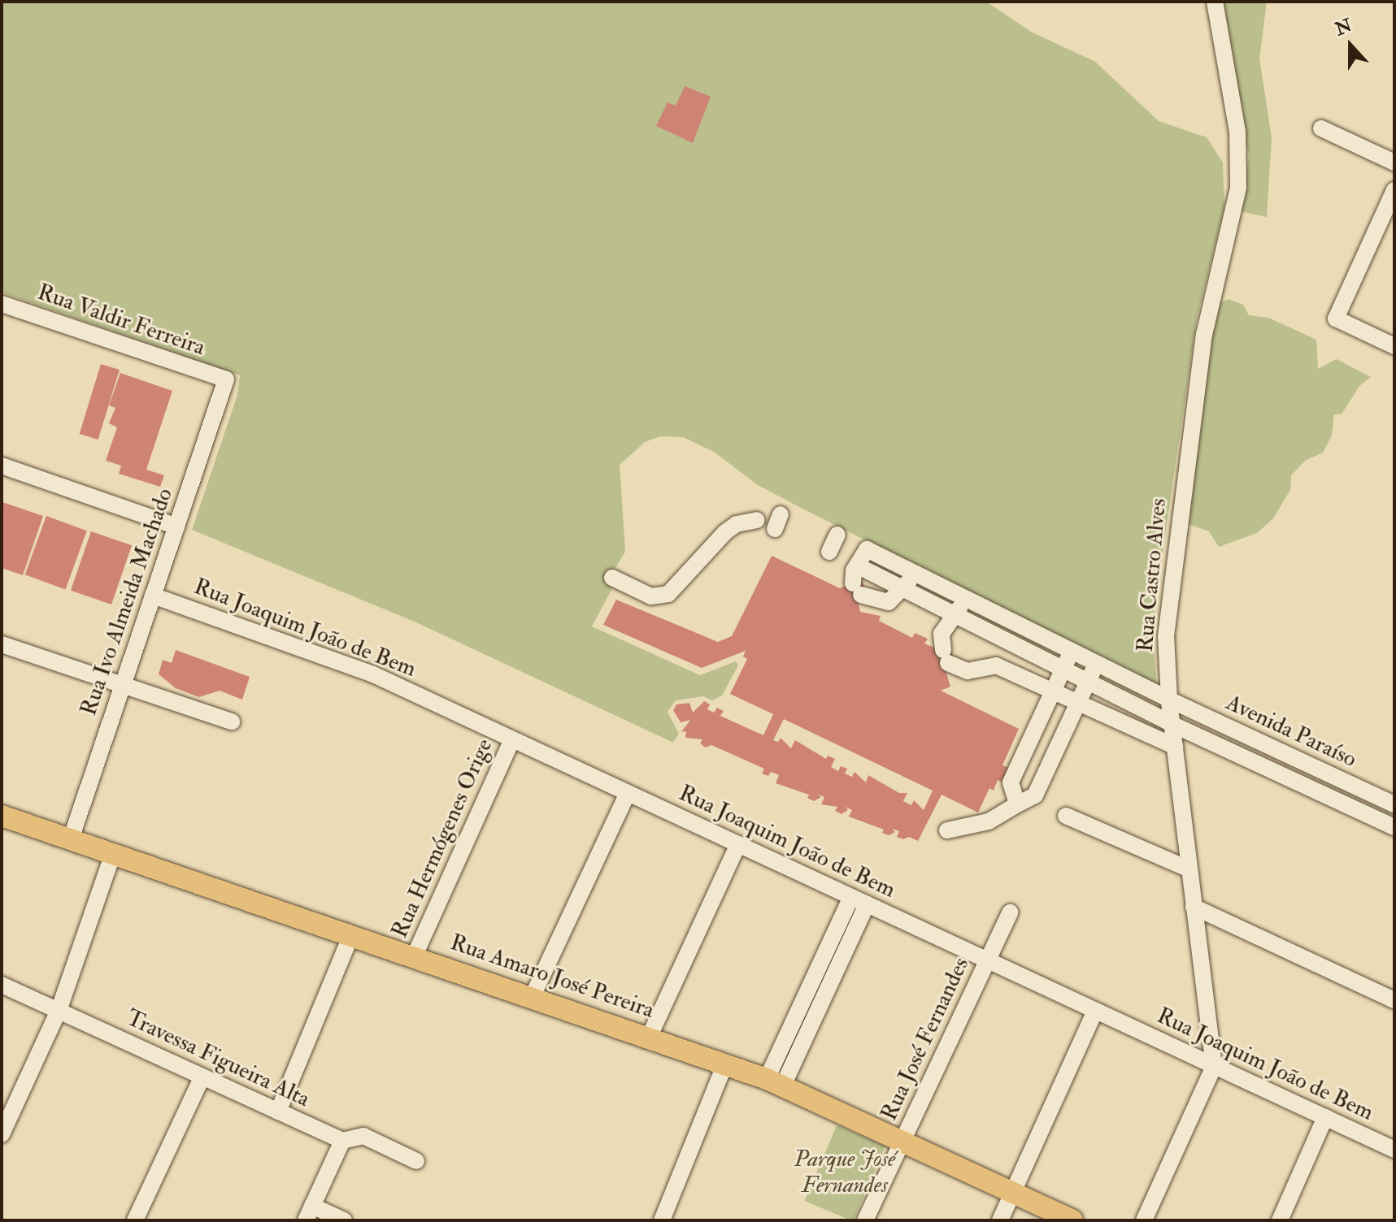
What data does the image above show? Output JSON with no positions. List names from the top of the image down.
{
  "streets": {
    "main road": ["Rua Amaro José Pereira"],
    "street": [
      "Rua Valdir Ferreira",
      "Rua Castro Alves",
      "Rua Ivo Almeida Machado",
      "Rua Joaquim João de Bem",
      "Avenida Paraíso",
      "Rua Hermógenes Orige",
      "Rua José Fernandes",
      "Travessa Figueira Alta"
    ]
  },
  "crossings": [
    ["Rua Valdir Ferreira", "Rua Ivo Almeida Machado"],
    ["Rua Castro Alves", "Rua Joaquim João de Bem"],
    ["Rua Castro Alves", "Avenida Paraíso"],
    ["Rua Ivo Almeida Machado", "Rua Joaquim João de Bem"],
    ["Rua Ivo Almeida Machado", "Rua Amaro José Pereira"],
    ["Rua Joaquim João de Bem", "Rua Hermógenes Orige"],
    ["Rua Joaquim João de Bem", "Rua José Fernandes"],
    ["Rua Hermógenes Orige", "Rua Amaro José Pereira"],
    ["Rua Amaro José Pereira", "Rua José Fernandes"]
  ],
  "parks": ["Parque José Fernandes"],
  "north": "top"
}
